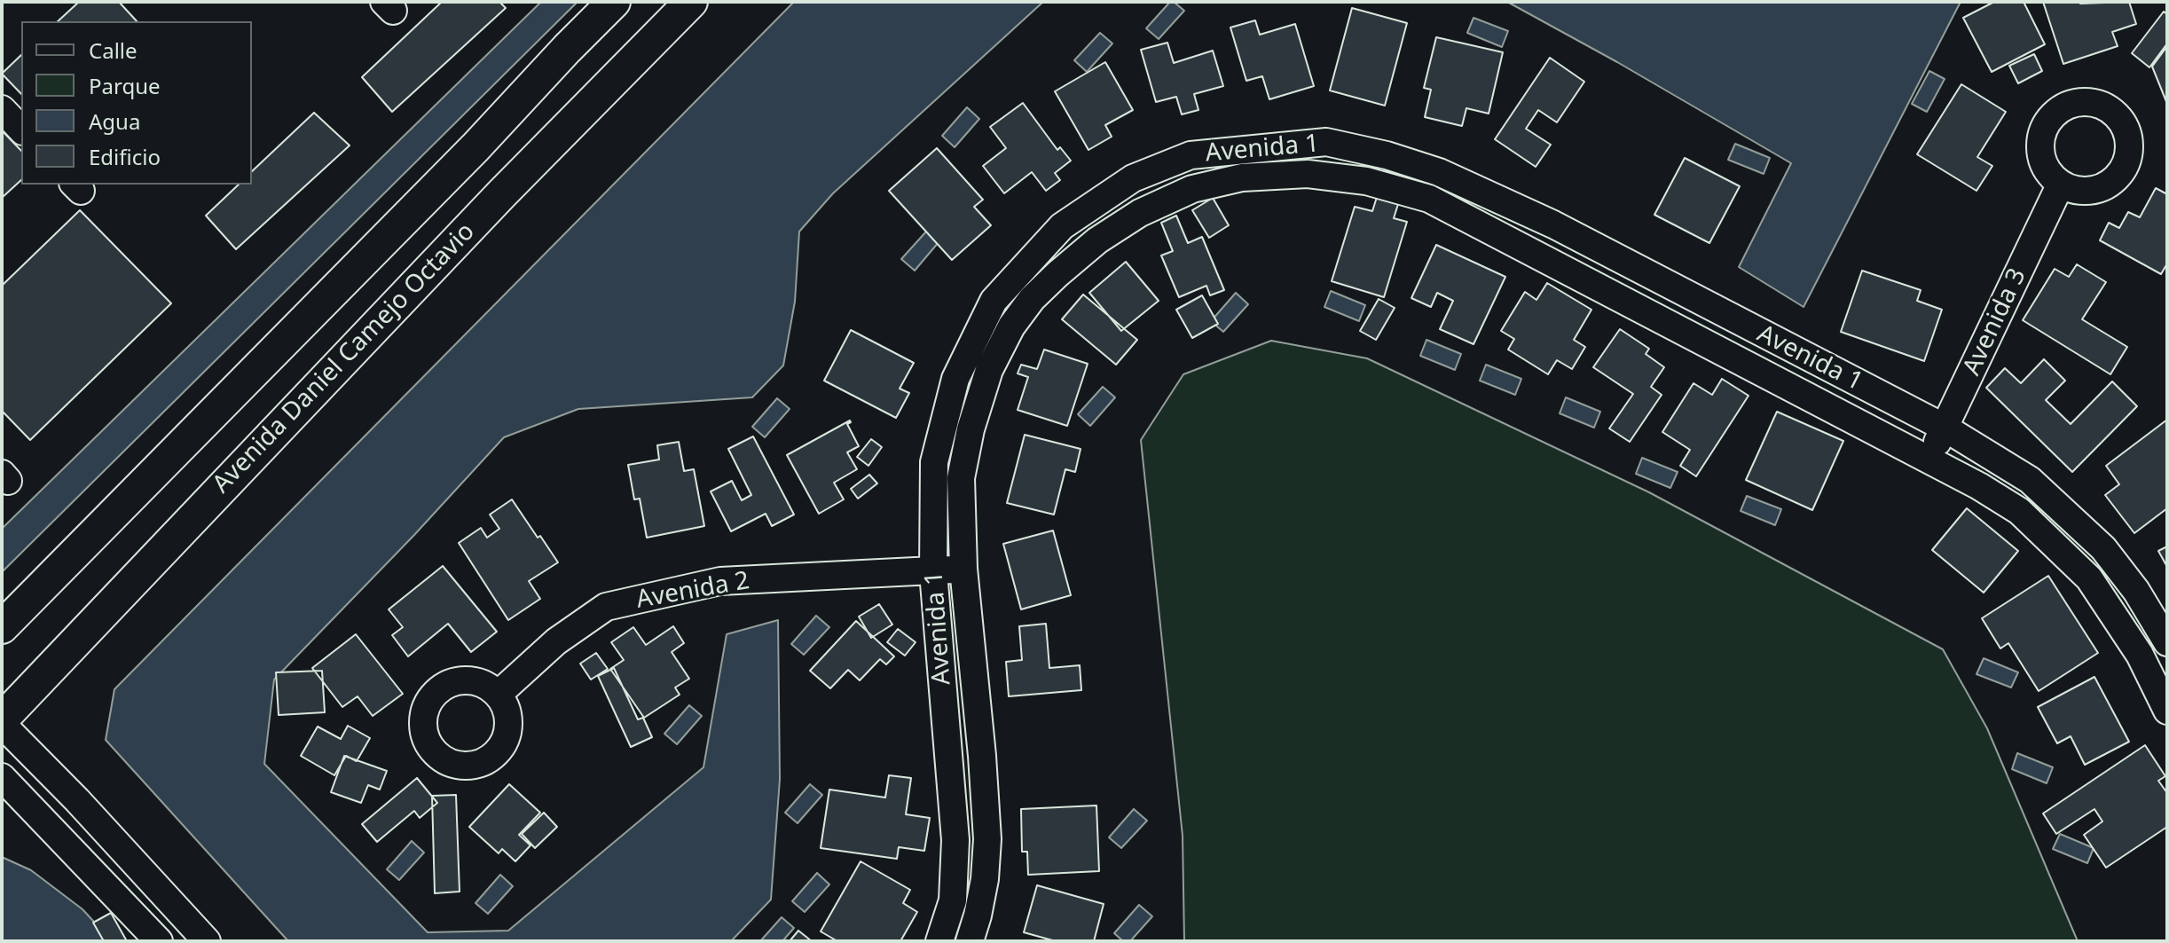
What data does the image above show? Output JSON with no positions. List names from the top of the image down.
{
  "streets": {
    "main road": ["Avenida Daniel Camejo Octavio"],
    "street": ["Avenida 1", "Avenida 3", "Avenida 2"]
  },
  "crossings": [
    ["Avenida 1", "Avenida 3"],
    ["Avenida 1", "Avenida 2"]
  ],
  "legend": [
    "Calle",
    "Parque",
    "Agua",
    "Edificio"
  ]
}
